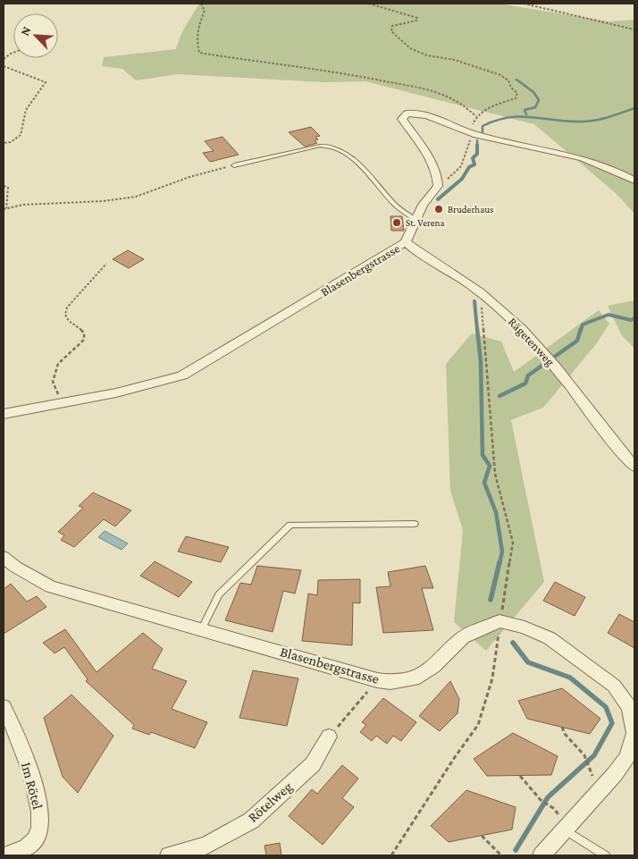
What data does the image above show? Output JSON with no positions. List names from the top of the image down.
{
  "streets": {
    "street": [
      "Blasenbergstrasse",
      "Rägetenweg",
      "Im Rötel",
      "Rötelweg"
    ]
  },
  "crossings": [
    ["Blasenbergstrasse", "Rägetenweg"]
  ],
  "places": ["Bruderhaus", "St. Verena"],
  "north": "top left"
}
